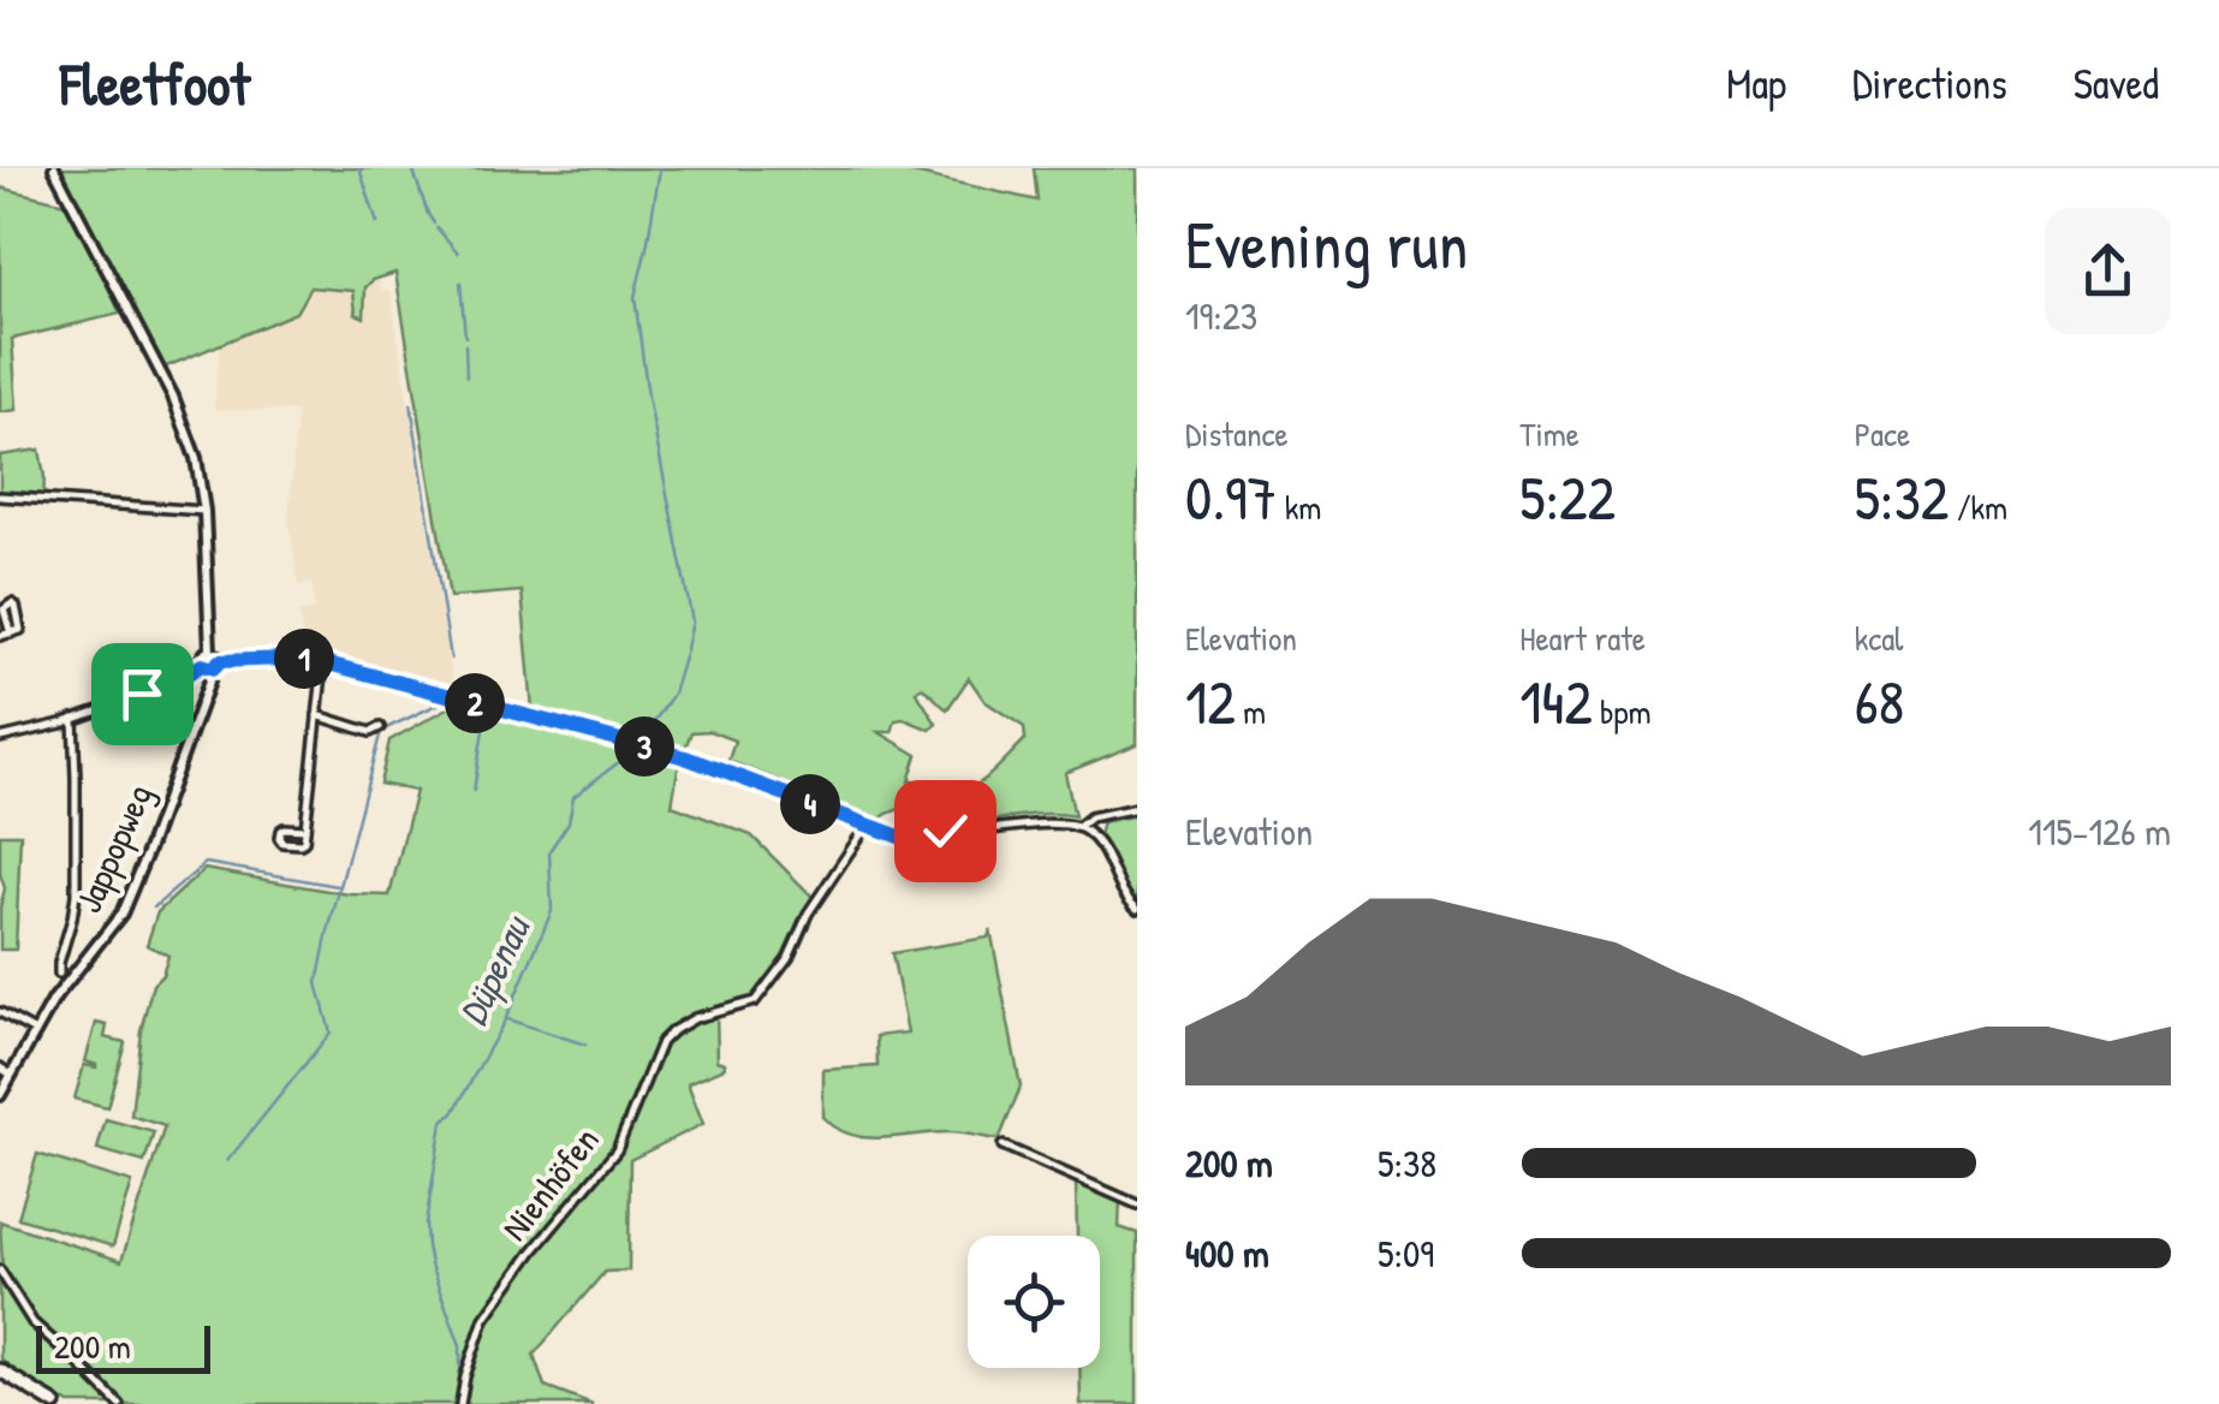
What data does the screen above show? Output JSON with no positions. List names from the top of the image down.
{
  "streets": {
    "street": ["Jappopweg", "Nienhöfen"]
  },
  "water": ["Düpenau"],
  "scale_bar": "200 m",
  "page": {
    "header": "Fleetfoot",
    "nav": ["Map", "Directions", "Saved"],
    "heading": ["Evening run", "19:23"],
    "stats": [
      ["Distance", "0.97 km"],
      ["Time", "5:22"],
      ["Pace", "5:32 /km"],
      ["Elevation", "12 m"],
      ["Heart rate", "142 bpm"],
      ["kcal", "68"]
    ],
    "pins": [
      "1",
      "2",
      "3",
      "4"
    ],
    "chart": ["Elevation", "115–126 m"],
    "list": [
      {
        "name": "200 m",
        "note": "5:38"
      },
      {
        "name": "400 m",
        "note": "5:09"
      }
    ],
    "scale": "200 m"
  }
}
